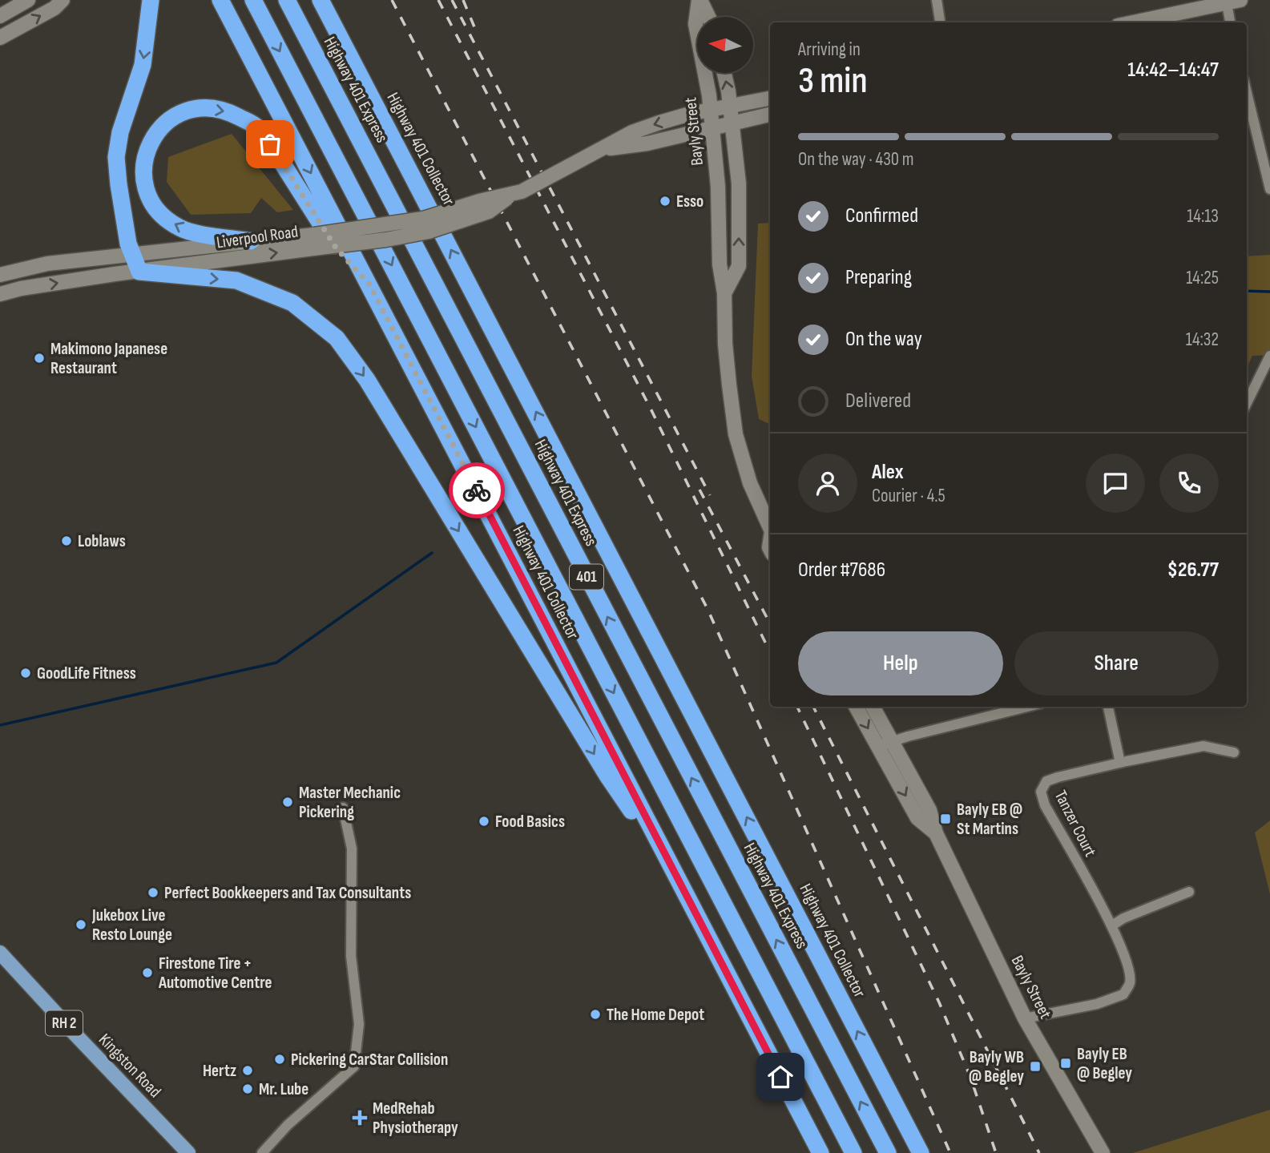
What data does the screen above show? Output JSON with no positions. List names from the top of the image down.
{
  "streets": {
    "highway": ["Highway 401 Express", "Highway 401 Collector", "401"],
    "main road": [
      "Bayly Street",
      "Liverpool Road",
      "RH 2",
      "Kingston Road"
    ],
    "street": ["Tanzer Court"]
  },
  "crossings": [
    ["Bayly Street", "Liverpool Road"],
    ["Bayly Street", "Tanzer Court"]
  ],
  "places": {
    "other": [
      "Esso",
      "Makimono Japanese Restaurant",
      "Loblaws",
      "GoodLife Fitness",
      "Master Mechanic Pickering",
      "Food Basics",
      "Perfect Bookkeepers and Tax Consultants",
      "Jukebox Live Resto Lounge",
      "Firestone Tire + Automotive Centre",
      "The Home Depot",
      "Pickering CarStar Collision",
      "Hertz",
      "Mr. Lube"
    ],
    "transit": ["Bayly EB @ St Martins", "Bayly EB @ Begley", "Bayly WB @ Begley"],
    "health": ["MedRehab Physiotherapy"]
  },
  "north": "left",
  "page": {
    "heading": ["3 min", "Arriving in", "14:42–14:47"],
    "panel": [
      "Alex",
      "Courier · 4.5",
      "Order #7686",
      "$26.77"
    ],
    "bar": "On the way · 430 m",
    "list": [
      ["Confirmed", "14:13"],
      ["Preparing", "14:25"],
      ["On the way", "14:32"],
      "Delivered"
    ],
    "buttons": ["Help", "Share"]
  }
}
